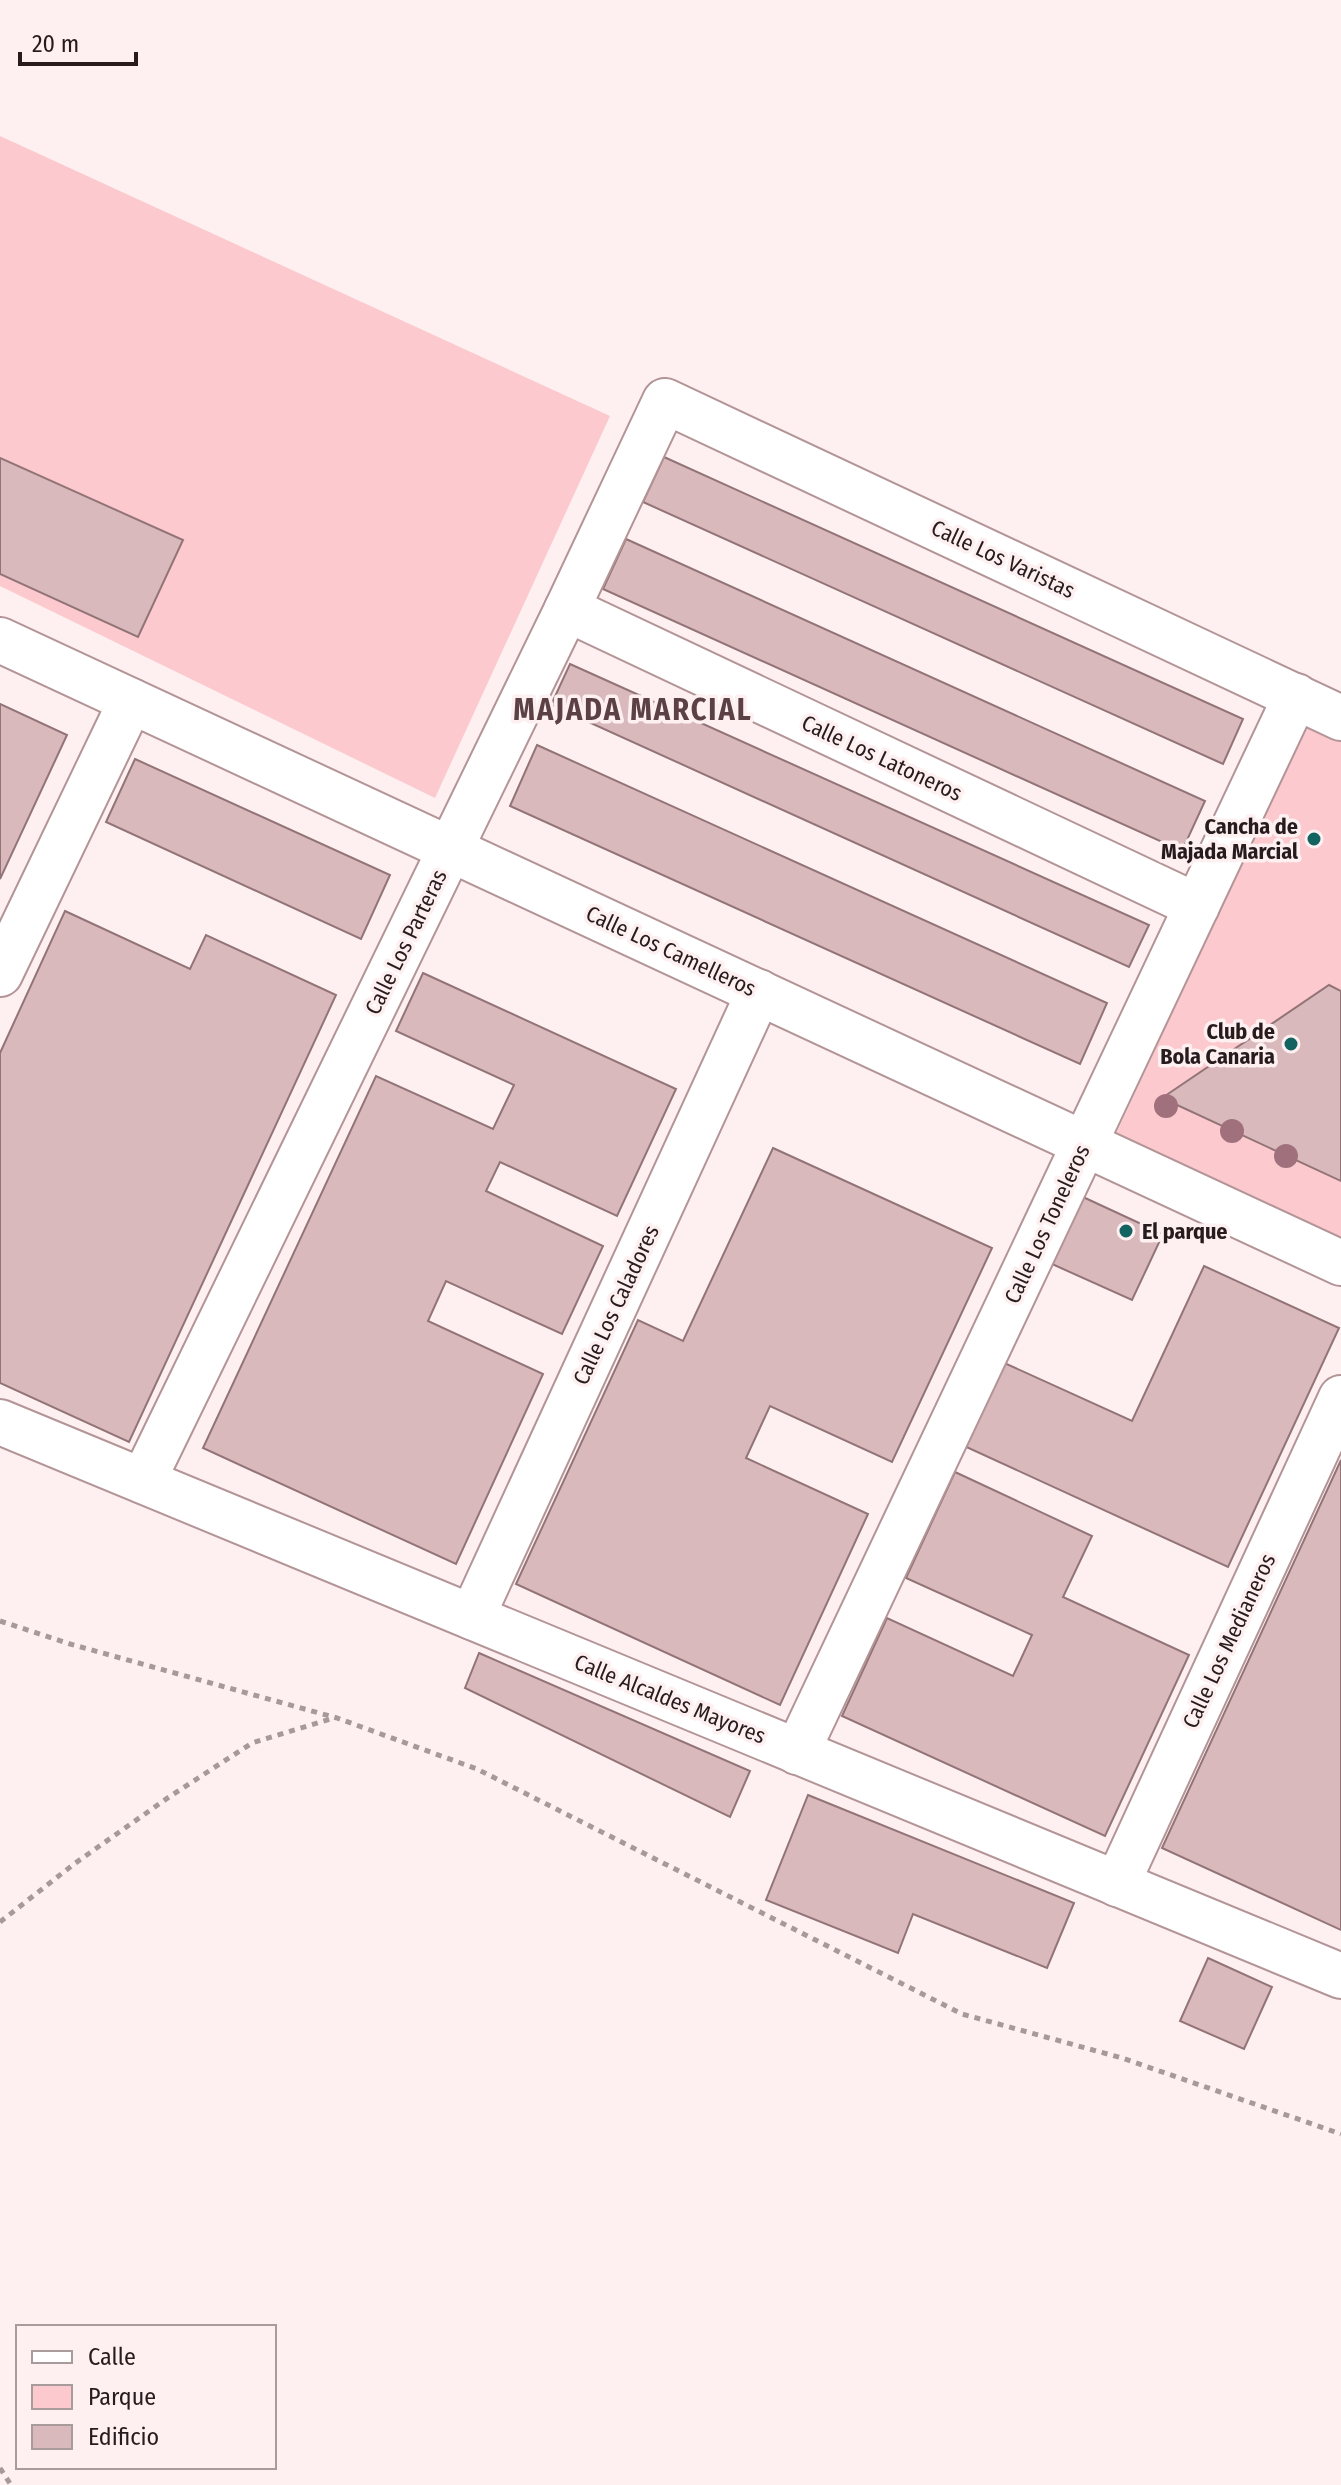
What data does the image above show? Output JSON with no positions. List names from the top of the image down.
{
  "streets": {
    "street": [
      "Calle Los Varistas",
      "Calle Los Latoneros",
      "Calle Los Parteras",
      "Calle Los Camelleros",
      "Calle Los Toneleros",
      "Calle Los Caladores",
      "Calle Los Medianeros",
      "Calle Alcaldes Mayores"
    ]
  },
  "crossings": [
    ["Calle Los Varistas", "Calle Los Parteras"],
    ["Calle Los Varistas", "Calle Los Toneleros"],
    ["Calle Los Latoneros", "Calle Los Parteras"],
    ["Calle Los Latoneros", "Calle Los Toneleros"],
    ["Calle Los Parteras", "Calle Los Camelleros"],
    ["Calle Los Parteras", "Calle Alcaldes Mayores"],
    ["Calle Los Camelleros", "Calle Los Toneleros"],
    ["Calle Los Camelleros", "Calle Los Caladores"],
    ["Calle Los Toneleros", "Calle Alcaldes Mayores"],
    ["Calle Los Caladores", "Calle Alcaldes Mayores"],
    ["Calle Los Medianeros", "Calle Alcaldes Mayores"]
  ],
  "districts": ["MAJADA MARCIAL"],
  "places": ["Cancha de Majada Marcial", "Club de Bola Canaria", "El parque"],
  "legend": ["Calle", "Parque", "Edificio"],
  "scale_bar": "20 m"
}
